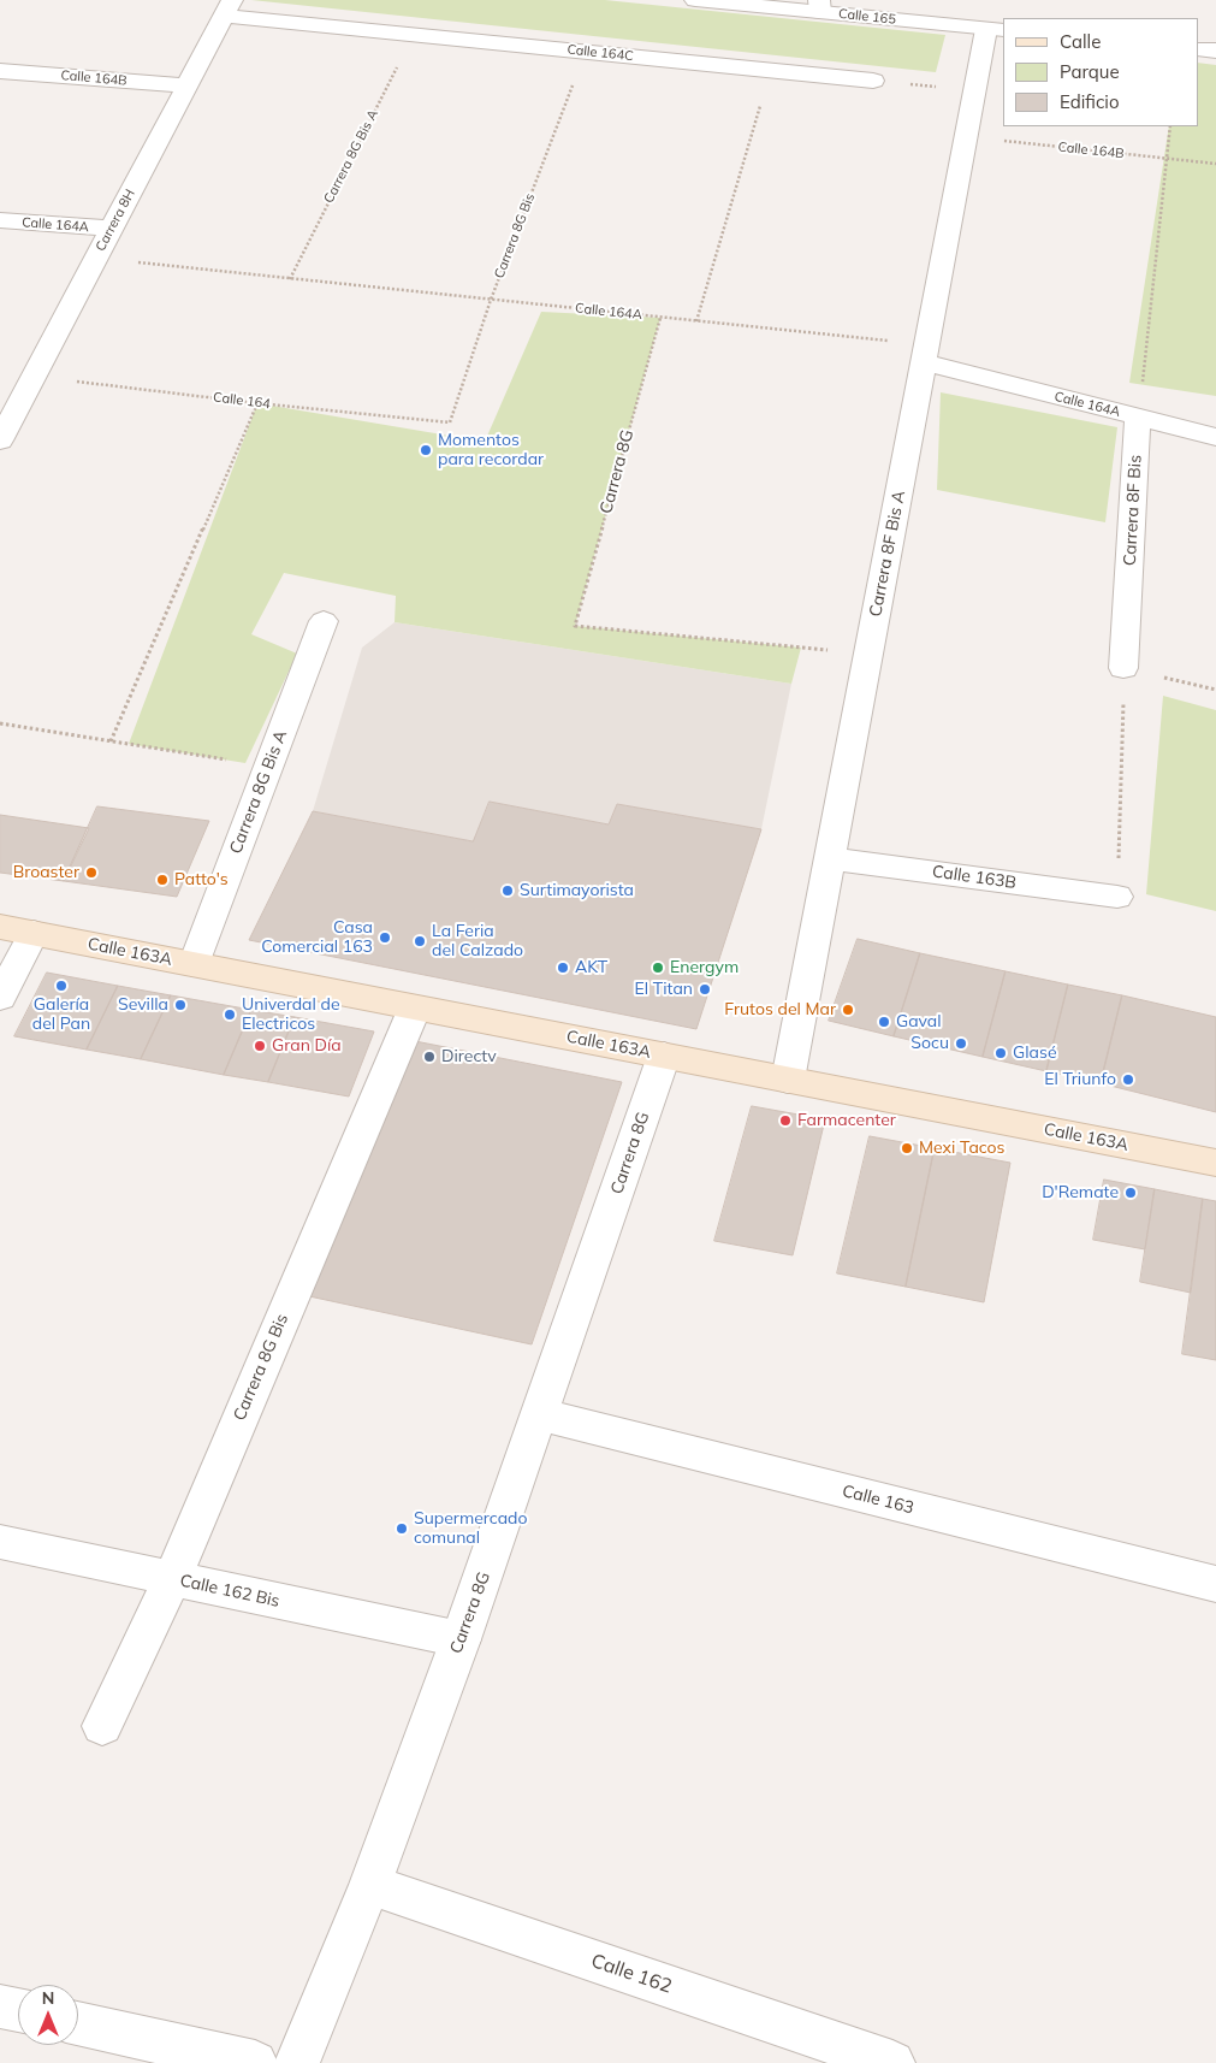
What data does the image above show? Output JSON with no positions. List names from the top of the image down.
{
  "streets": {
    "main road": ["Calle 163A"],
    "street": [
      "Calle 165",
      "Calle 164C",
      "Calle 164B",
      "Carrera 8G Bis A",
      "Carrera 8H",
      "Calle 164A",
      "Carrera 8G Bis",
      "Carrera 8G",
      "Carrera 8F Bis",
      "Carrera 8F Bis A",
      "Calle 163B",
      "Calle 163",
      "Calle 162 Bis",
      "Calle 162"
    ],
    "path": ["Calle 164"]
  },
  "crossings": [
    ["Calle 165", "Carrera 8F Bis A"],
    ["Calle 164C", "Carrera 8G Bis A"],
    ["Calle 164C", "Carrera 8H"],
    ["Calle 164C", "Carrera 8G Bis"],
    ["Calle 164B", "Carrera 8H"],
    ["Calle 164B", "Carrera 8F Bis A"],
    ["Carrera 8G Bis A", "Calle 164A"],
    ["Carrera 8G Bis A", "Calle 163A"],
    ["Carrera 8H", "Calle 164A"],
    ["Carrera 8H", "Calle 164"],
    ["Calle 164A", "Carrera 8G Bis"],
    ["Calle 164A", "Carrera 8G"],
    ["Calle 164A", "Carrera 8F Bis"],
    ["Calle 164A", "Carrera 8F Bis A"],
    ["Carrera 8G Bis", "Calle 164"],
    ["Carrera 8G Bis", "Calle 163A"],
    ["Carrera 8G Bis", "Calle 162 Bis"],
    ["Carrera 8G", "Carrera 8F Bis A"],
    ["Carrera 8G", "Calle 163A"],
    ["Carrera 8G", "Calle 163"],
    ["Carrera 8G", "Calle 162 Bis"],
    ["Carrera 8G", "Calle 162"],
    ["Carrera 8F Bis A", "Calle 163B"],
    ["Carrera 8F Bis A", "Calle 163A"]
  ],
  "places": [
    "Momentos para recordar",
    "Broaster",
    "Patto's",
    "Surtimayorista",
    "Casa Comercial 163",
    "La Feria del Calzado",
    "AKT",
    "Energym",
    "Galería del Pan",
    "El Titan",
    "Sevilla",
    "Frutos del Mar",
    "Univerdal de Electricos",
    "Gaval",
    "Socu",
    "Gran Día",
    "Glasé",
    "Directv",
    "El Triunfo",
    "Farmacenter",
    "Mexi Tacos",
    "D'Remate",
    "Supermercado comunal"
  ],
  "legend": ["Calle", "Parque", "Edificio"],
  "north": "top"
}
